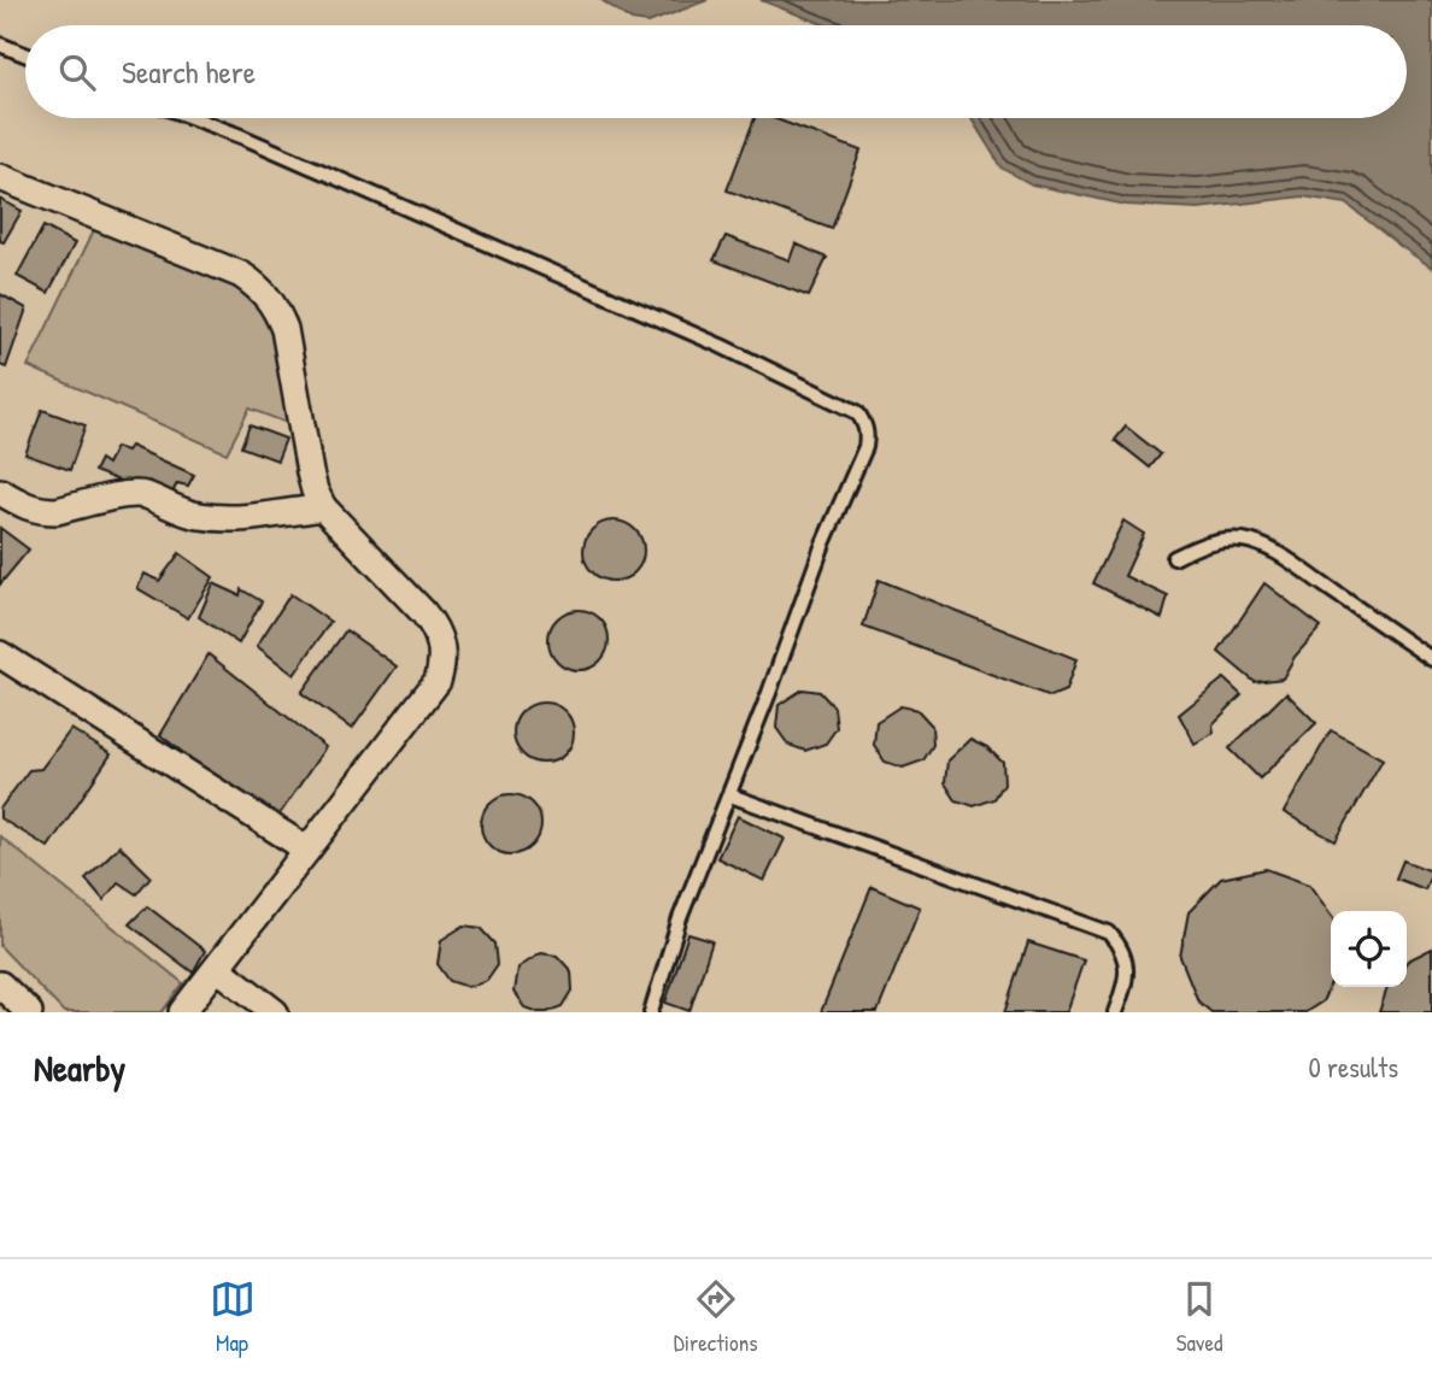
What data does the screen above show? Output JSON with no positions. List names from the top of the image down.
{
  "page": {
    "search": "Search here",
    "heading": ["Nearby", "0 results"],
    "nav": ["Map", "Directions", "Saved"]
  }
}
